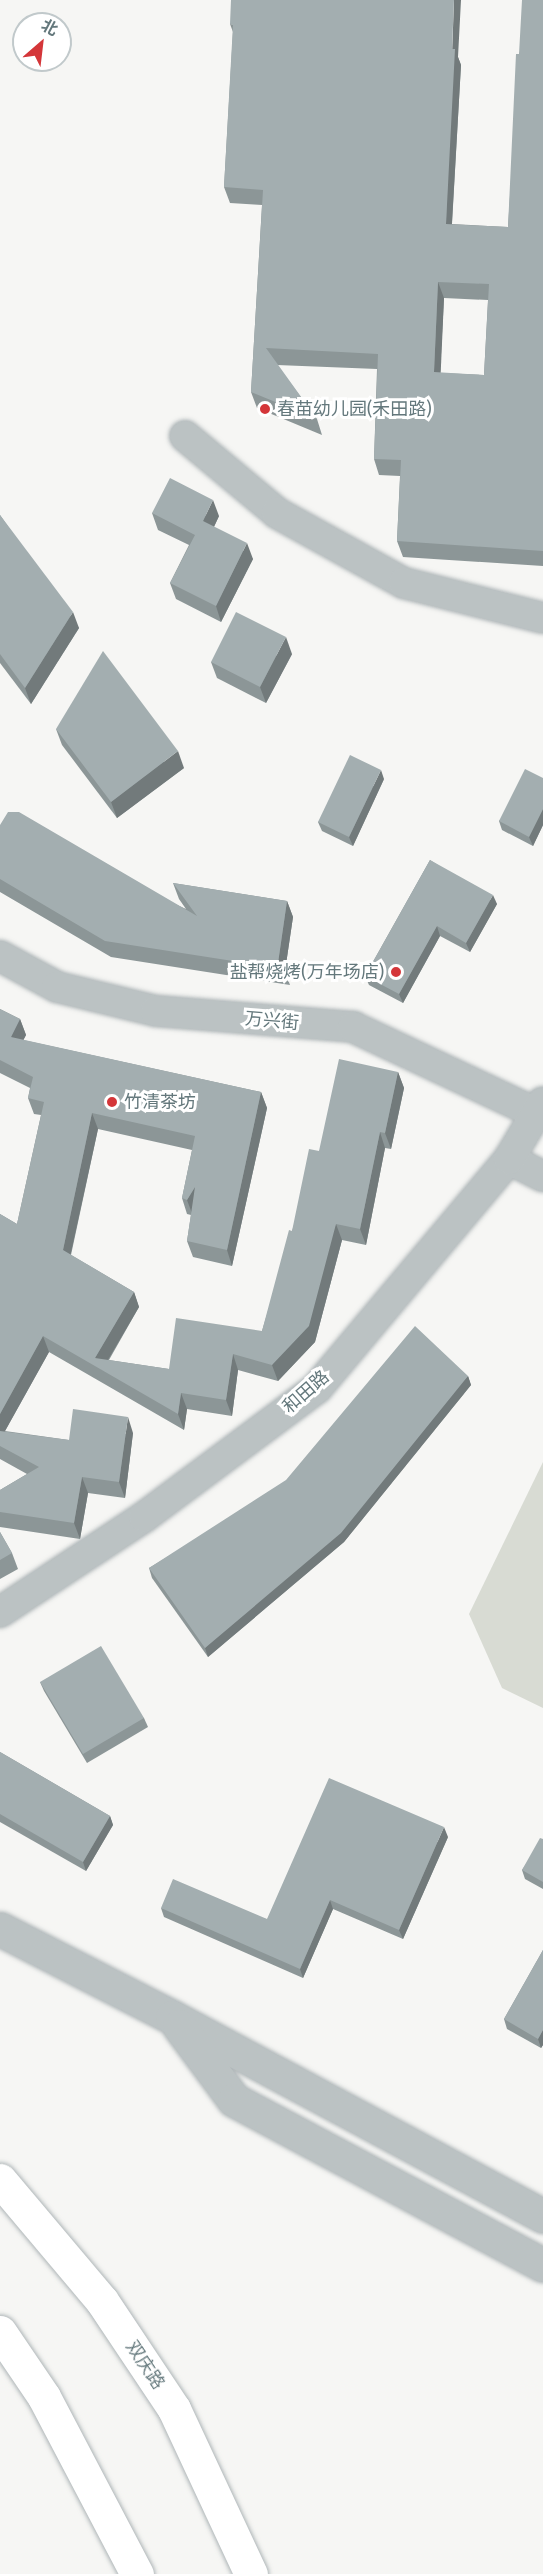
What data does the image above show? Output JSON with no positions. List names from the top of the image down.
{
  "streets": {
    "main road": ["双庆路"],
    "street": ["万兴街", "和田路"]
  },
  "crossings": [
    ["万兴街", "和田路"]
  ],
  "places": ["春苗幼儿园(禾田路)", "盐帮烧烤(万年场店)", "竹清茶坊"],
  "north": "top right"
}
